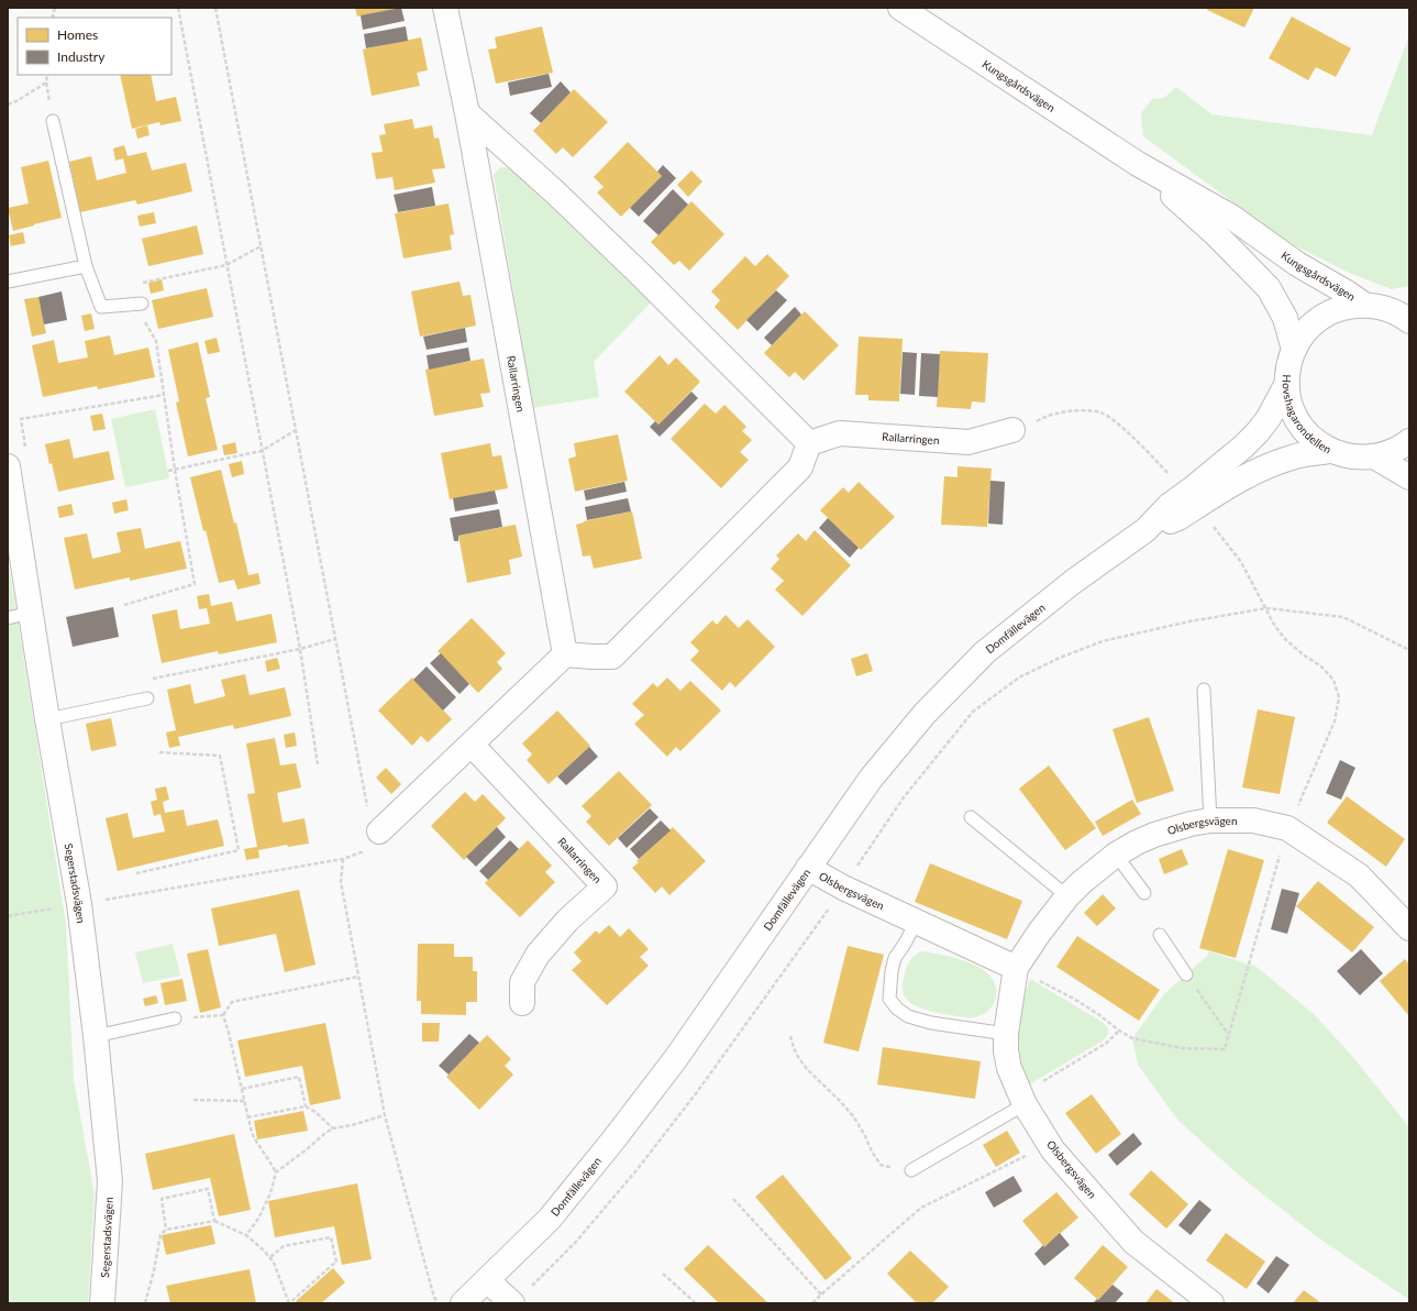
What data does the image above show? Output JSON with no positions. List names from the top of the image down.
{
  "streets": {
    "street": [
      "Kungsgårdsvägen",
      "Rallarringen",
      "Hovshagarondellen",
      "Domfällevägen",
      "Olsbergsvägen",
      "Segerstadsvägen"
    ]
  },
  "crossings": [
    ["Kungsgårdsvägen", "Hovshagarondellen"],
    ["Hovshagarondellen", "Domfällevägen"],
    ["Domfällevägen", "Olsbergsvägen"]
  ],
  "legend": ["Homes", "Industry"]
}
